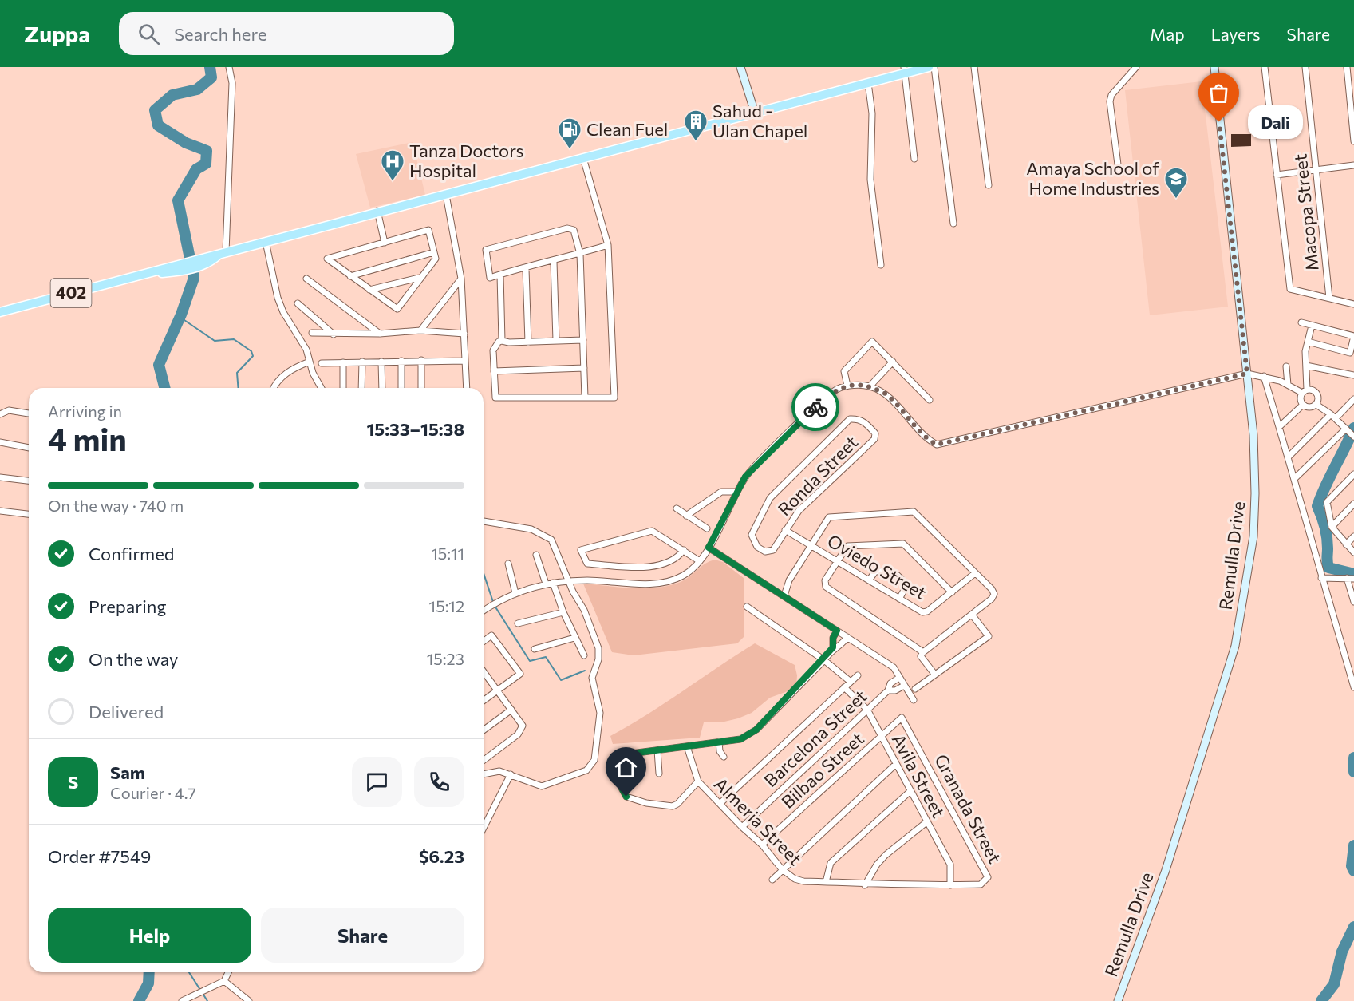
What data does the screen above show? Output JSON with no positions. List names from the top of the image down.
{
  "streets": {
    "main road": ["402", "Remulla Drive"],
    "street": [
      "Macopa Street",
      "Ronda Street",
      "Oviedo Street",
      "Barcelona Street",
      "Bilbao Street",
      "Avila Street",
      "Granada Street",
      "Almeria Street"
    ]
  },
  "crossings": [
    ["Ronda Street", "Oviedo Street"],
    ["Barcelona Street", "Avila Street"],
    ["Barcelona Street", "Almeria Street"],
    ["Bilbao Street", "Avila Street"],
    ["Bilbao Street", "Granada Street"],
    ["Bilbao Street", "Almeria Street"],
    ["Avila Street", "Granada Street"],
    ["Avila Street", "Almeria Street"],
    ["Granada Street", "Almeria Street"]
  ],
  "places": {
    "other": ["Dali"],
    "building": ["Sahud - Ulan Chapel"],
    "fuel station": ["Clean Fuel"],
    "hospital": ["Tanza Doctors Hospital"],
    "school or university": ["Amaya School of Home Industries"]
  },
  "page": {
    "header": "Zuppa",
    "search": "Search here",
    "nav": ["Map", "Layers", "Share"],
    "bubble": "Dali",
    "heading": ["4 min", "Arriving in", "15:33–15:38"],
    "panel": [
      "Sam",
      "Courier · 4.7",
      "Order #7549",
      "$6.23"
    ],
    "bar": "On the way · 740 m",
    "list": [
      ["Confirmed", "15:11"],
      ["Preparing", "15:12"],
      ["On the way", "15:23"],
      "Delivered"
    ],
    "round": "S",
    "buttons": ["Help", "Share"]
  }
}
